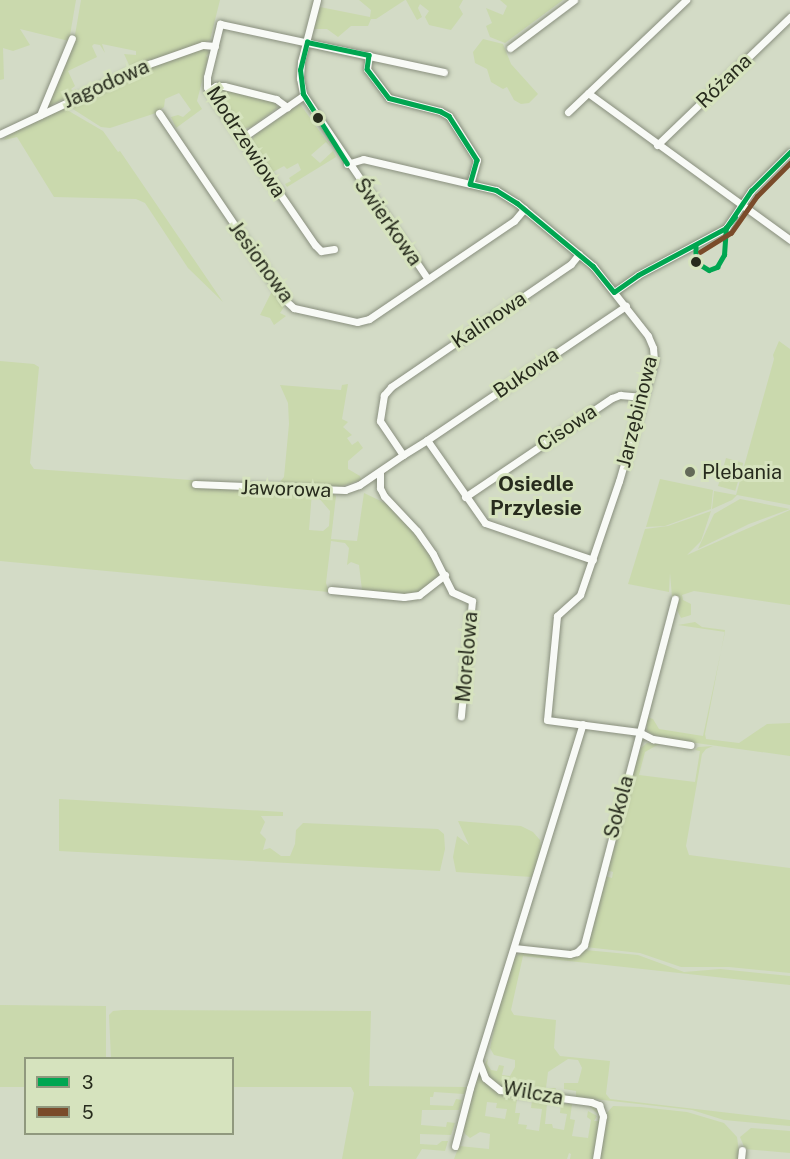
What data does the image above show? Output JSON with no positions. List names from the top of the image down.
{
  "streets": {
    "street": [
      "Różana",
      "Jagodowa",
      "Modrzewiowa",
      "Świerkowa",
      "Jesionowa",
      "Kalinowa",
      "Bukowa",
      "Jarzębinowa",
      "Cisowa",
      "Jaworowa",
      "Morelowa",
      "Sokola",
      "Wilcza"
    ]
  },
  "crossings": [
    ["Jagodowa", "Modrzewiowa"],
    ["Modrzewiowa", "Świerkowa"],
    ["Świerkowa", "Jesionowa"],
    ["Świerkowa", "Jarzębinowa"],
    ["Jesionowa", "Jarzębinowa"],
    ["Kalinowa", "Bukowa"],
    ["Kalinowa", "Jarzębinowa"],
    ["Kalinowa", "Jaworowa"],
    ["Bukowa", "Jarzębinowa"],
    ["Bukowa", "Jaworowa"],
    ["Jarzębinowa", "Cisowa"]
  ],
  "districts": ["Osiedle Przylesie"],
  "places": ["Plebania"],
  "lines": ["transit line 3", "transit line 5"],
  "legend": ["3", "5"]
}
